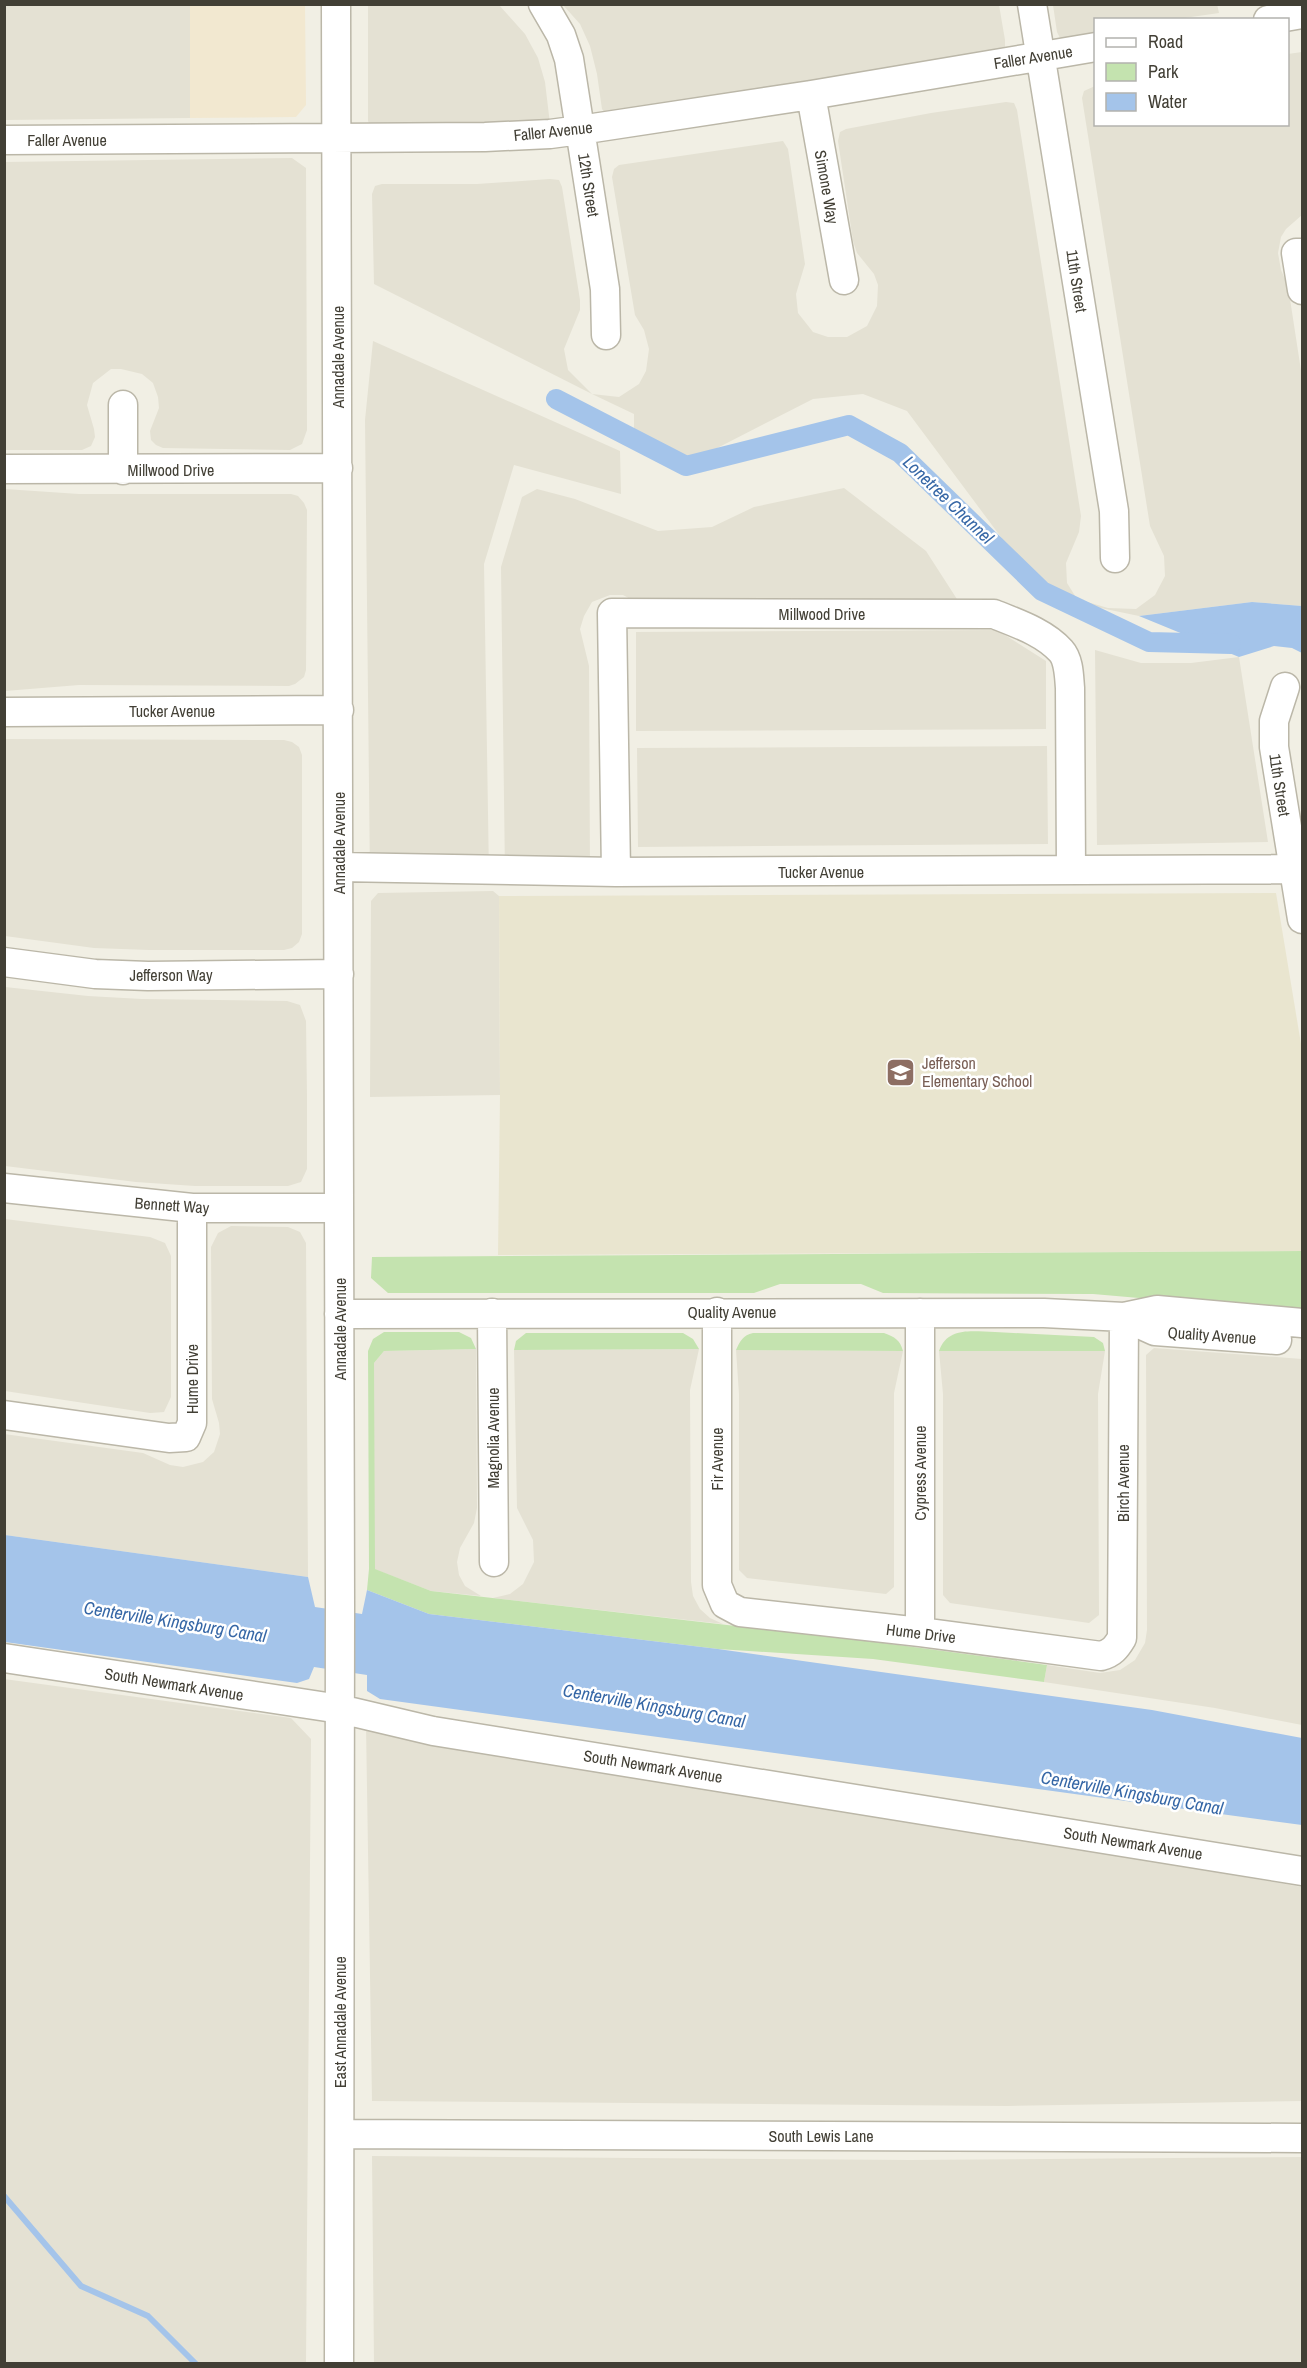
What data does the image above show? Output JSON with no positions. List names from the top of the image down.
{
  "streets": {
    "street": [
      "Faller Avenue",
      "12th Street",
      "Simone Way",
      "11th Street",
      "Annadale Avenue",
      "Millwood Drive",
      "Tucker Avenue",
      "Jefferson Way",
      "Bennett Way",
      "Quality Avenue",
      "Hume Drive",
      "Magnolia Avenue",
      "Fir Avenue",
      "Cypress Avenue",
      "Birch Avenue",
      "South Newmark Avenue",
      "East Annadale Avenue",
      "South Lewis Lane"
    ]
  },
  "crossings": [
    ["Faller Avenue", "12th Street"],
    ["Faller Avenue", "Simone Way"],
    ["Faller Avenue", "11th Street"],
    ["Faller Avenue", "Annadale Avenue"],
    ["11th Street", "Tucker Avenue"],
    ["Annadale Avenue", "Millwood Drive"],
    ["Annadale Avenue", "Tucker Avenue"],
    ["Annadale Avenue", "Jefferson Way"],
    ["Annadale Avenue", "Bennett Way"],
    ["Annadale Avenue", "Quality Avenue"],
    ["Annadale Avenue", "East Annadale Avenue"],
    ["Millwood Drive", "Tucker Avenue"],
    ["Bennett Way", "Hume Drive"],
    ["Quality Avenue", "Magnolia Avenue"],
    ["Quality Avenue", "Fir Avenue"],
    ["Quality Avenue", "Cypress Avenue"],
    ["Quality Avenue", "Birch Avenue"],
    ["Hume Drive", "Fir Avenue"],
    ["Hume Drive", "Cypress Avenue"],
    ["Hume Drive", "Birch Avenue"],
    ["South Newmark Avenue", "East Annadale Avenue"],
    ["East Annadale Avenue", "South Lewis Lane"]
  ],
  "water": ["Lonetree Channel", "Centerville Kingsburg Canal"],
  "places": {
    "school or university": ["Jefferson Elementary School"]
  },
  "legend": ["Road", "Park", "Water"]
}
